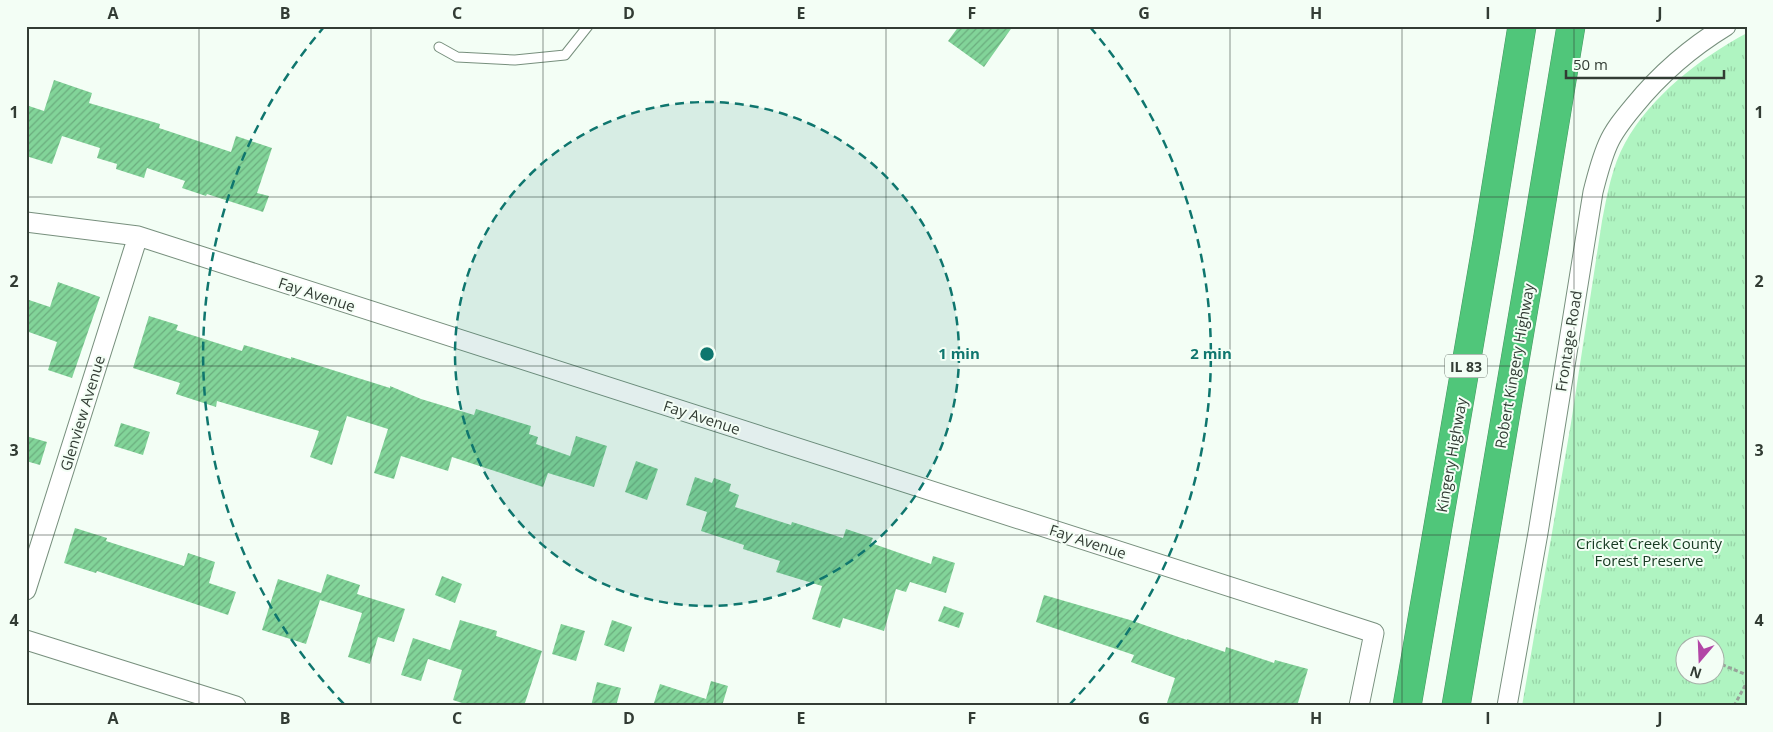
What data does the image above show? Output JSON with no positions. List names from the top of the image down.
{
  "streets": {
    "highway": ["IL 83", "Robert Kingery Highway", "Kingery Highway"],
    "street": ["Fay Avenue", "Frontage Road", "Glenview Avenue"]
  },
  "crossings": [
    ["Fay Avenue", "Glenview Avenue"]
  ],
  "parks": ["Cricket Creek County Forest Preserve"],
  "scale_bar": "50 m",
  "north": "bottom",
  "grid": {
    "columns": [
      "A",
      "B",
      "C",
      "D",
      "E",
      "F",
      "G",
      "H",
      "I",
      "J"
    ],
    "rows": [
      "1",
      "2",
      "3",
      "4"
    ]
  },
  "rings": ["1 min", "2 min"]
}
